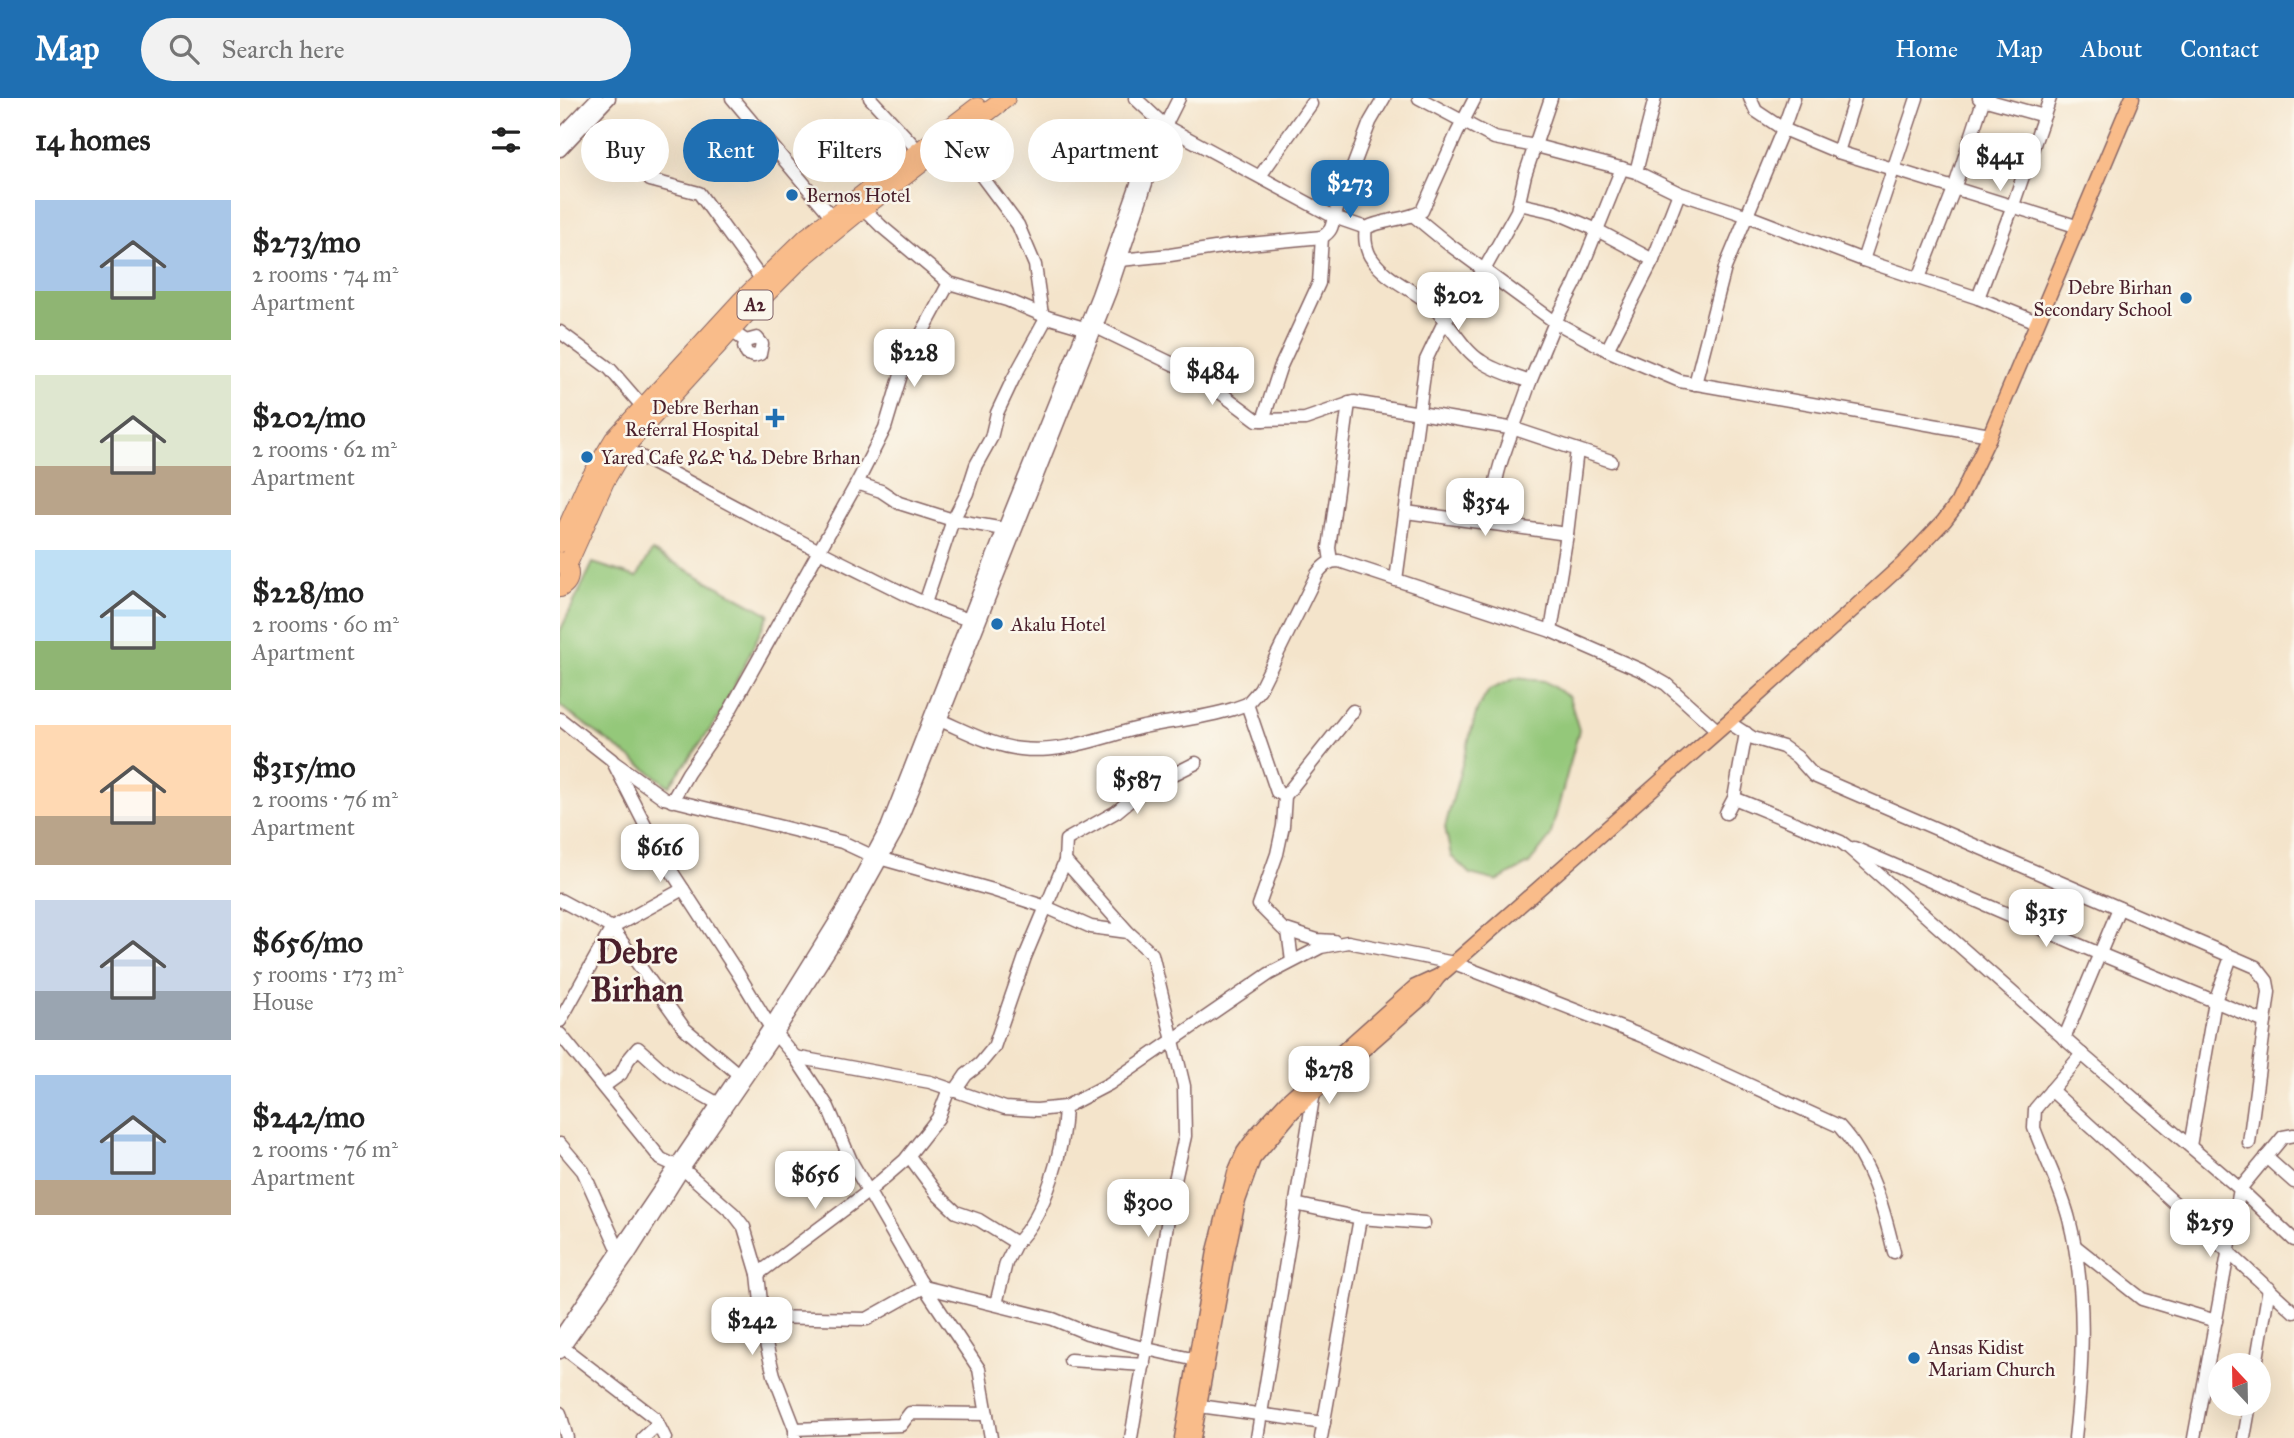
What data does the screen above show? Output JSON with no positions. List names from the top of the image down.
{
  "streets": {
    "highway": ["A2"]
  },
  "districts": ["Debre Birhan"],
  "places": {
    "other": [
      "Bernos Hotel",
      "Debre Birhan Secondary School",
      "Yared Cafe ያሬድ ካፌ Debre Brhan",
      "Akalu Hotel",
      "Ansas Kidist Mariam Church"
    ],
    "health": ["Debre Berhan Referral Hospital"]
  },
  "north": "top",
  "page": {
    "header": "Map",
    "search": "Search here",
    "nav": [
      "Home",
      "Map",
      "About",
      "Contact"
    ],
    "heading": "14 homes",
    "chip": [
      "Buy",
      "Rent",
      "Filters",
      "New",
      "Apartment"
    ],
    "price": [
      "$441",
      "$273",
      "$202",
      "$228",
      "$484",
      "$354",
      "$587",
      "$616",
      "$315",
      "$278",
      "$656",
      "$300",
      "$259",
      "$242"
    ],
    "list": [
      {
        "name": "$273/mo",
        "note": "2 rooms · 74 m² · Apartment"
      },
      {
        "name": "$202/mo",
        "note": "2 rooms · 62 m² · Apartment"
      },
      {
        "name": "$228/mo",
        "note": "2 rooms · 60 m² · Apartment"
      },
      {
        "name": "$315/mo",
        "note": "2 rooms · 76 m² · Apartment"
      },
      {
        "name": "$656/mo",
        "note": "5 rooms · 173 m² · House"
      },
      {
        "name": "$242/mo",
        "note": "2 rooms · 76 m² · Apartment"
      }
    ]
  }
}
